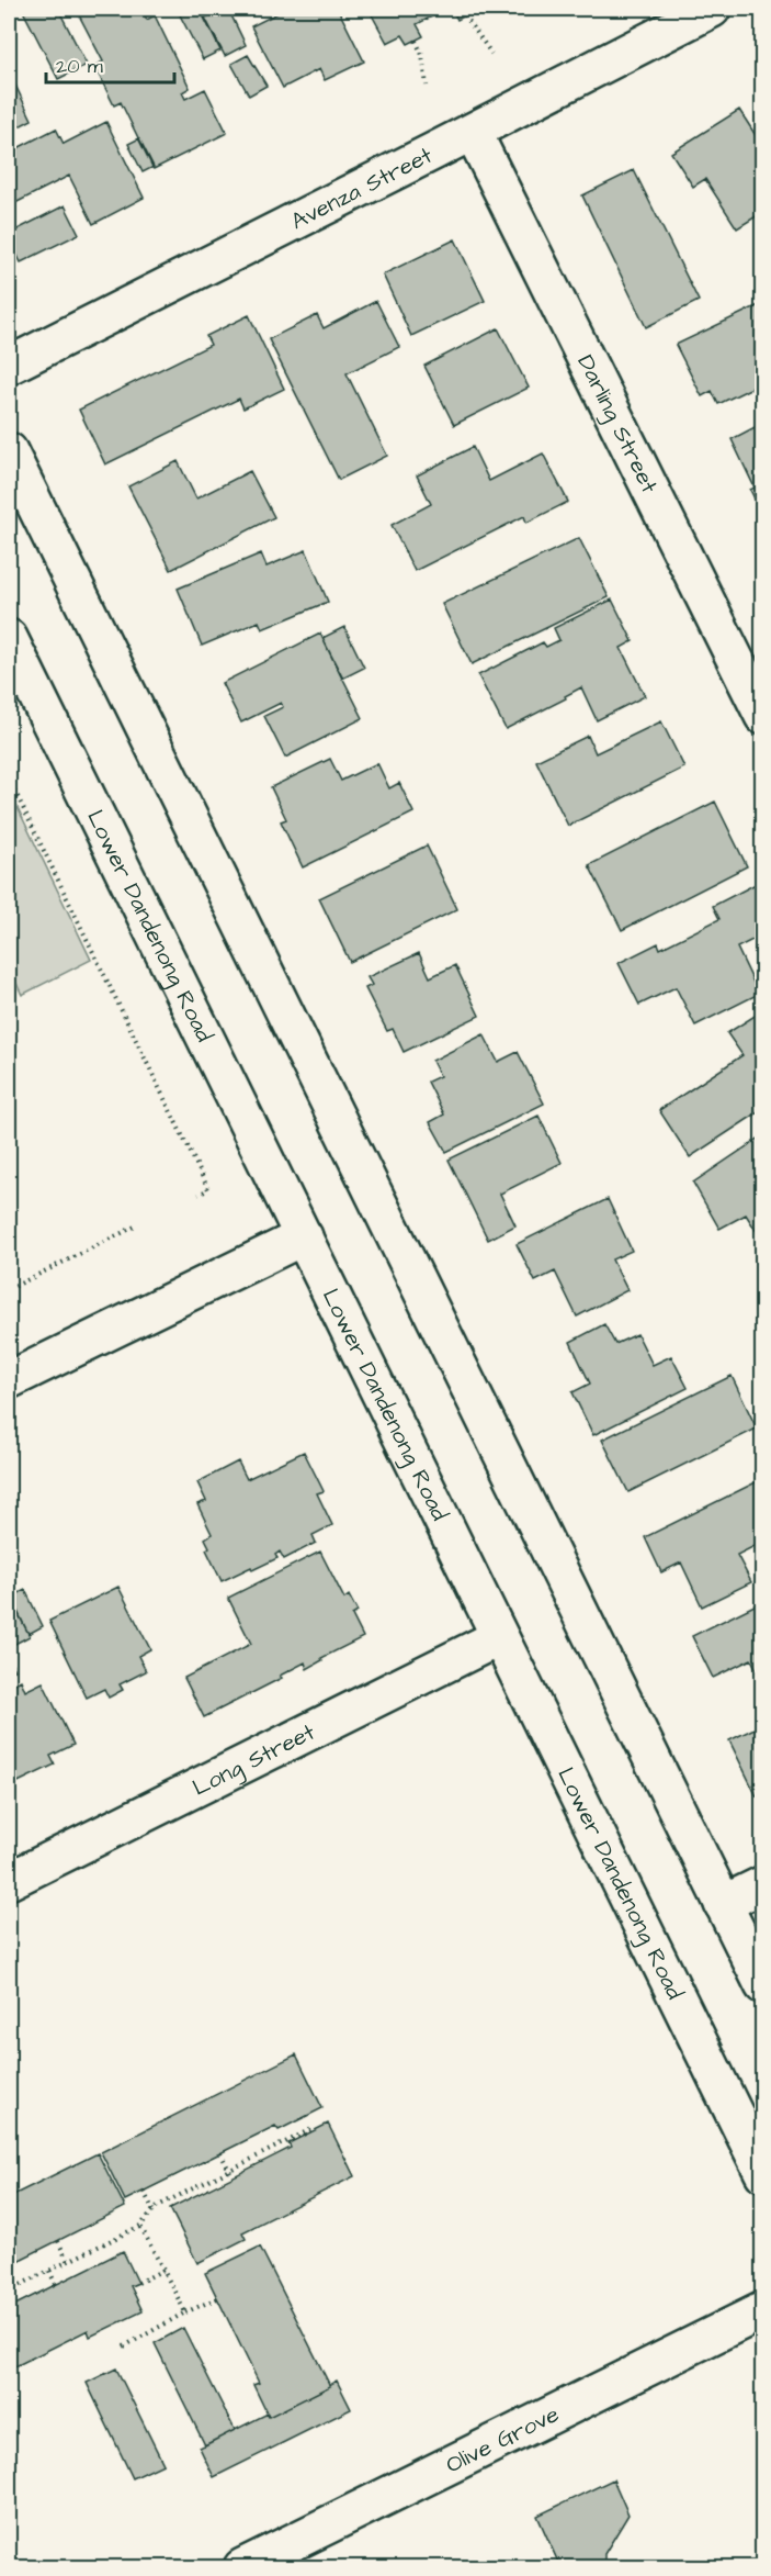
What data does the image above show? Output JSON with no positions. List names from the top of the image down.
{
  "streets": {
    "main road": [
      "Avenza Street",
      "Darling Street",
      "Lower Dandenong Road",
      "Long Street",
      "Olive Grove"
    ]
  },
  "crossings": [
    ["Avenza Street", "Darling Street"],
    ["Lower Dandenong Road", "Long Street"]
  ],
  "scale_bar": "20 m"
}
